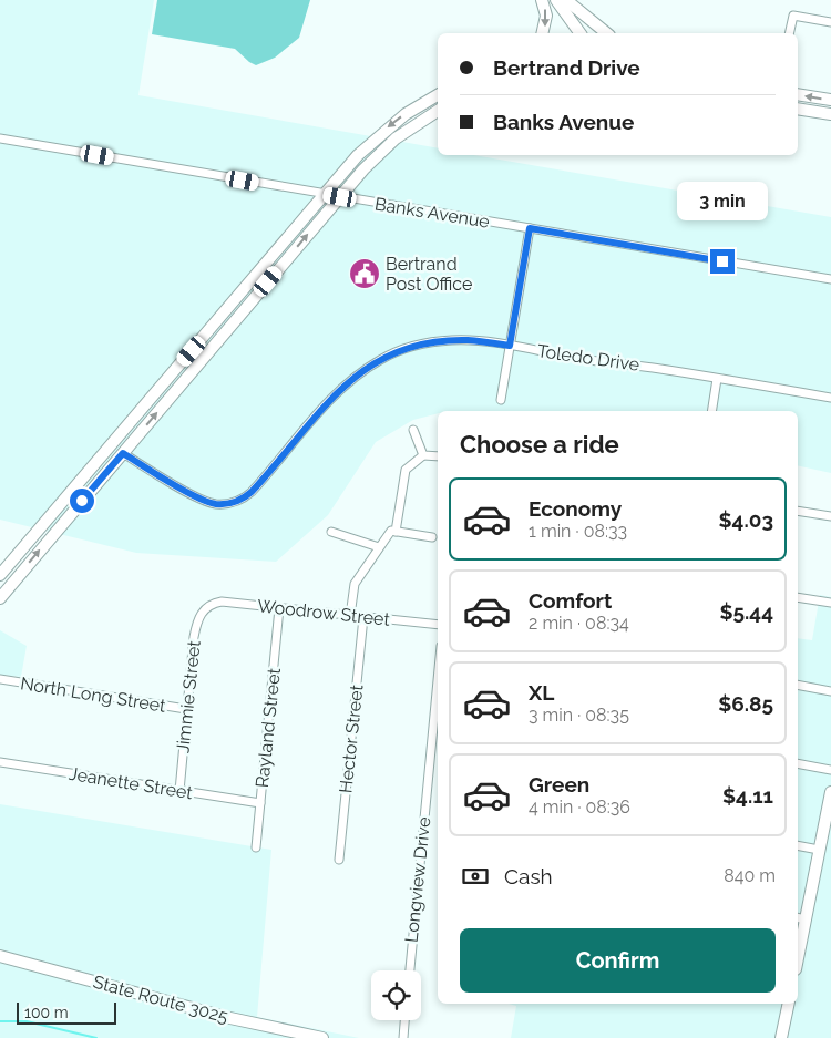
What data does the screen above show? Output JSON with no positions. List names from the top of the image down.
{
  "streets": {
    "main road": ["State Route 3025"],
    "street": [
      "Banks Avenue",
      "Toledo Drive",
      "Woodrow Street",
      "North Long Street",
      "Jimmie Street",
      "Rayland Street",
      "Hector Street",
      "Jeanette Street",
      "Longview Drive"
    ]
  },
  "crossings": [
    ["Woodrow Street", "Jimmie Street"],
    ["Woodrow Street", "Rayland Street"],
    ["Woodrow Street", "Hector Street"],
    ["North Long Street", "Jimmie Street"],
    ["Jimmie Street", "Jeanette Street"],
    ["Rayland Street", "Jeanette Street"]
  ],
  "places": {
    "public building": ["Bertrand Post Office"]
  },
  "scale_bar": "100 m",
  "page": {
    "banner": ["Bertrand Drive", "Banks Avenue"],
    "bubble": "3 min",
    "heading": "Choose a ride",
    "list": [
      {
        "name": "Economy",
        "note": "1 min · 08:33",
        "value": "$4.03"
      },
      {
        "name": "Comfort",
        "note": "2 min · 08:34",
        "value": "$5.44"
      },
      {
        "name": "XL",
        "note": "3 min · 08:35",
        "value": "$6.85"
      },
      {
        "name": "Green",
        "note": "4 min · 08:36",
        "value": "$4.11"
      }
    ],
    "pay": ["Cash", "840 m"],
    "buttons": "Confirm",
    "scale": "100 m"
  }
}
